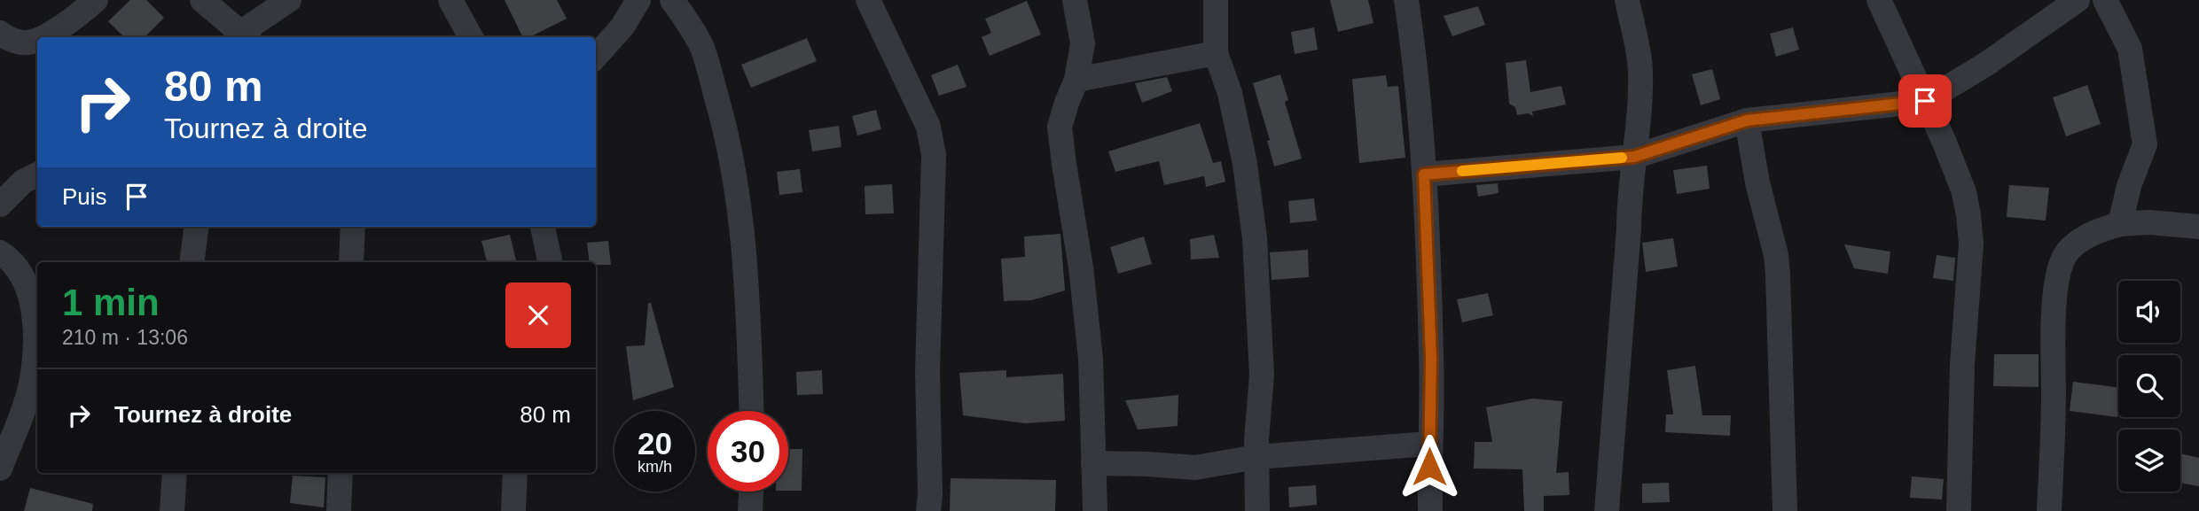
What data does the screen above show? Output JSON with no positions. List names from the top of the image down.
{
  "page": {
    "turn": ["80 m", "Tournez à droite"],
    "then": "Puis",
    "heading": ["1 min", "210 m · 13:06"],
    "list": [
      {
        "name": "Tournez à droite",
        "value": "80 m"
      }
    ],
    "speed": "20 km/h",
    "limit": "30"
  }
}
